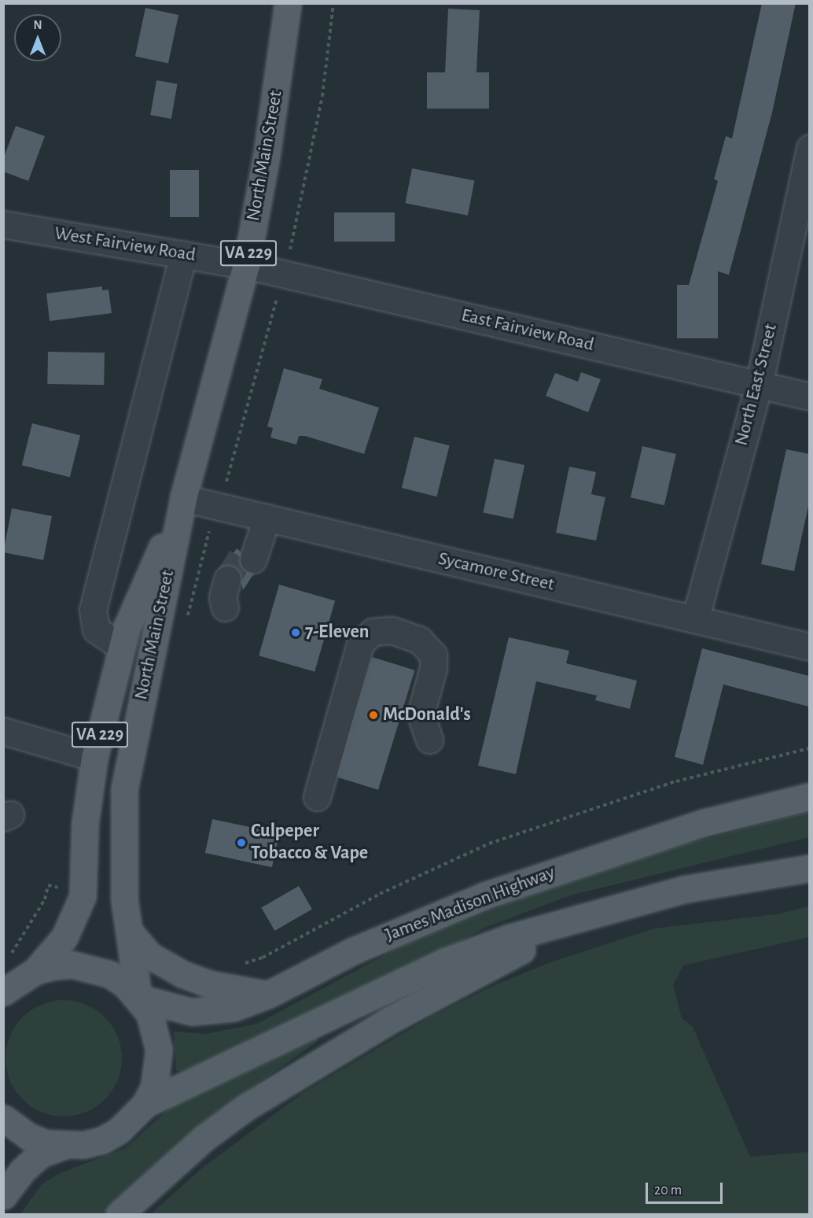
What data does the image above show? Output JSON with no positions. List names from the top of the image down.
{
  "streets": {
    "main road": ["North Main Street", "VA 229", "James Madison Highway"],
    "street": [
      "West Fairview Road",
      "East Fairview Road",
      "North East Street",
      "Sycamore Street"
    ]
  },
  "crossings": [
    ["North Main Street", "West Fairview Road"],
    ["North Main Street", "East Fairview Road"],
    ["North Main Street", "Sycamore Street"],
    ["North Main Street", "James Madison Highway"],
    ["West Fairview Road", "East Fairview Road"],
    ["East Fairview Road", "North East Street"],
    ["North East Street", "Sycamore Street"]
  ],
  "places": ["7-Eleven", "McDonald's", "Culpeper Tobacco & Vape"],
  "scale_bar": "20 m",
  "north": "top"
}
